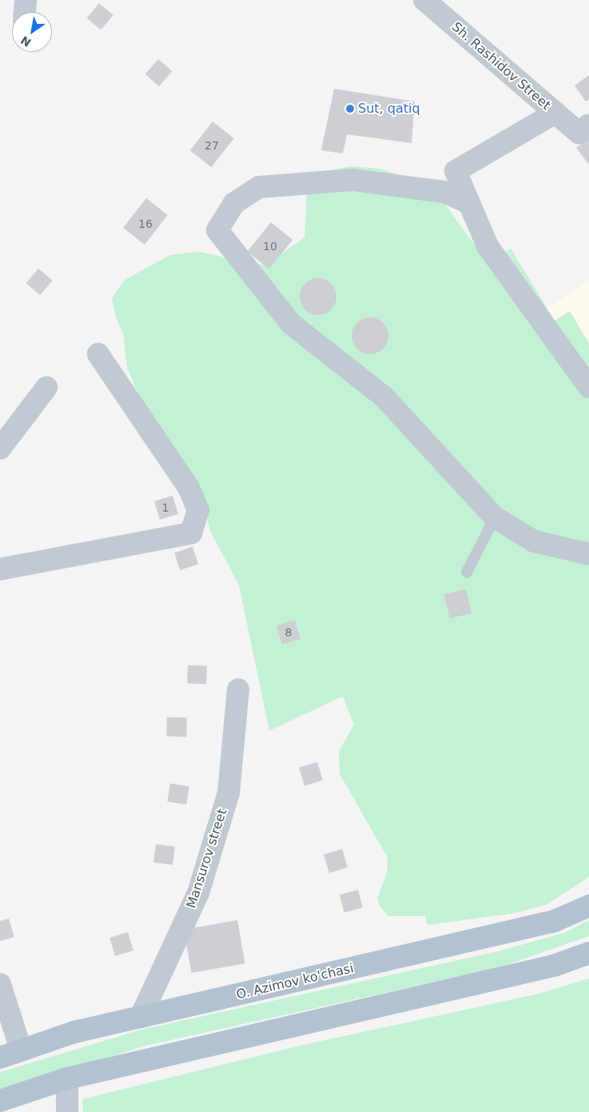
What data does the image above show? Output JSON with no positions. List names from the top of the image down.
{
  "streets": {
    "main road": ["O. Azimov ko'chasi"],
    "street": ["Sh. Rashidov Street", "Mansurov street"]
  },
  "crossings": [
    ["Mansurov street", "O. Azimov ko'chasi"]
  ],
  "places": ["Sut, qatiq"],
  "house_numbers": [
    "27",
    "16",
    "10",
    "1",
    "8"
  ],
  "north": "bottom left"
}
